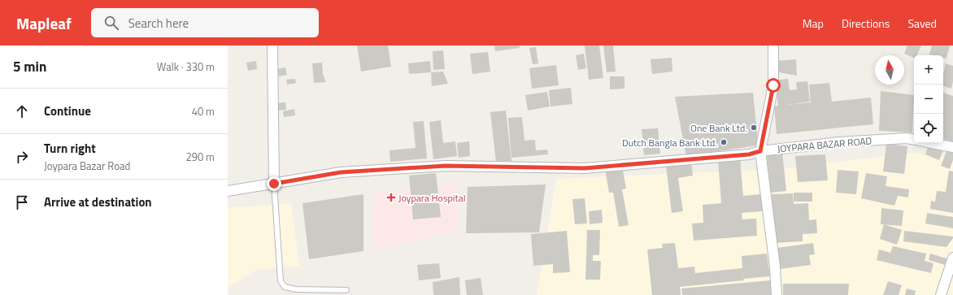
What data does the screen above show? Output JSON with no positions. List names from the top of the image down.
{
  "streets": {
    "street": ["JOYPARA BAZAR ROAD"]
  },
  "places": {
    "other": ["One Bank Ltd.", "Dutch Bangla Bank Ltd."],
    "health": ["Joypara Hospital"]
  },
  "north": "top",
  "page": {
    "header": "Mapleaf",
    "search": "Search here",
    "nav": ["Map", "Directions", "Saved"],
    "heading": ["5 min", "Walk · 330 m"],
    "map_buttons": ["+", "−"],
    "list": [
      ["Continue", "40 m"],
      ["Turn right", "Joypara Bazar Road", "290 m"],
      "Arrive at destination"
    ]
  }
}
